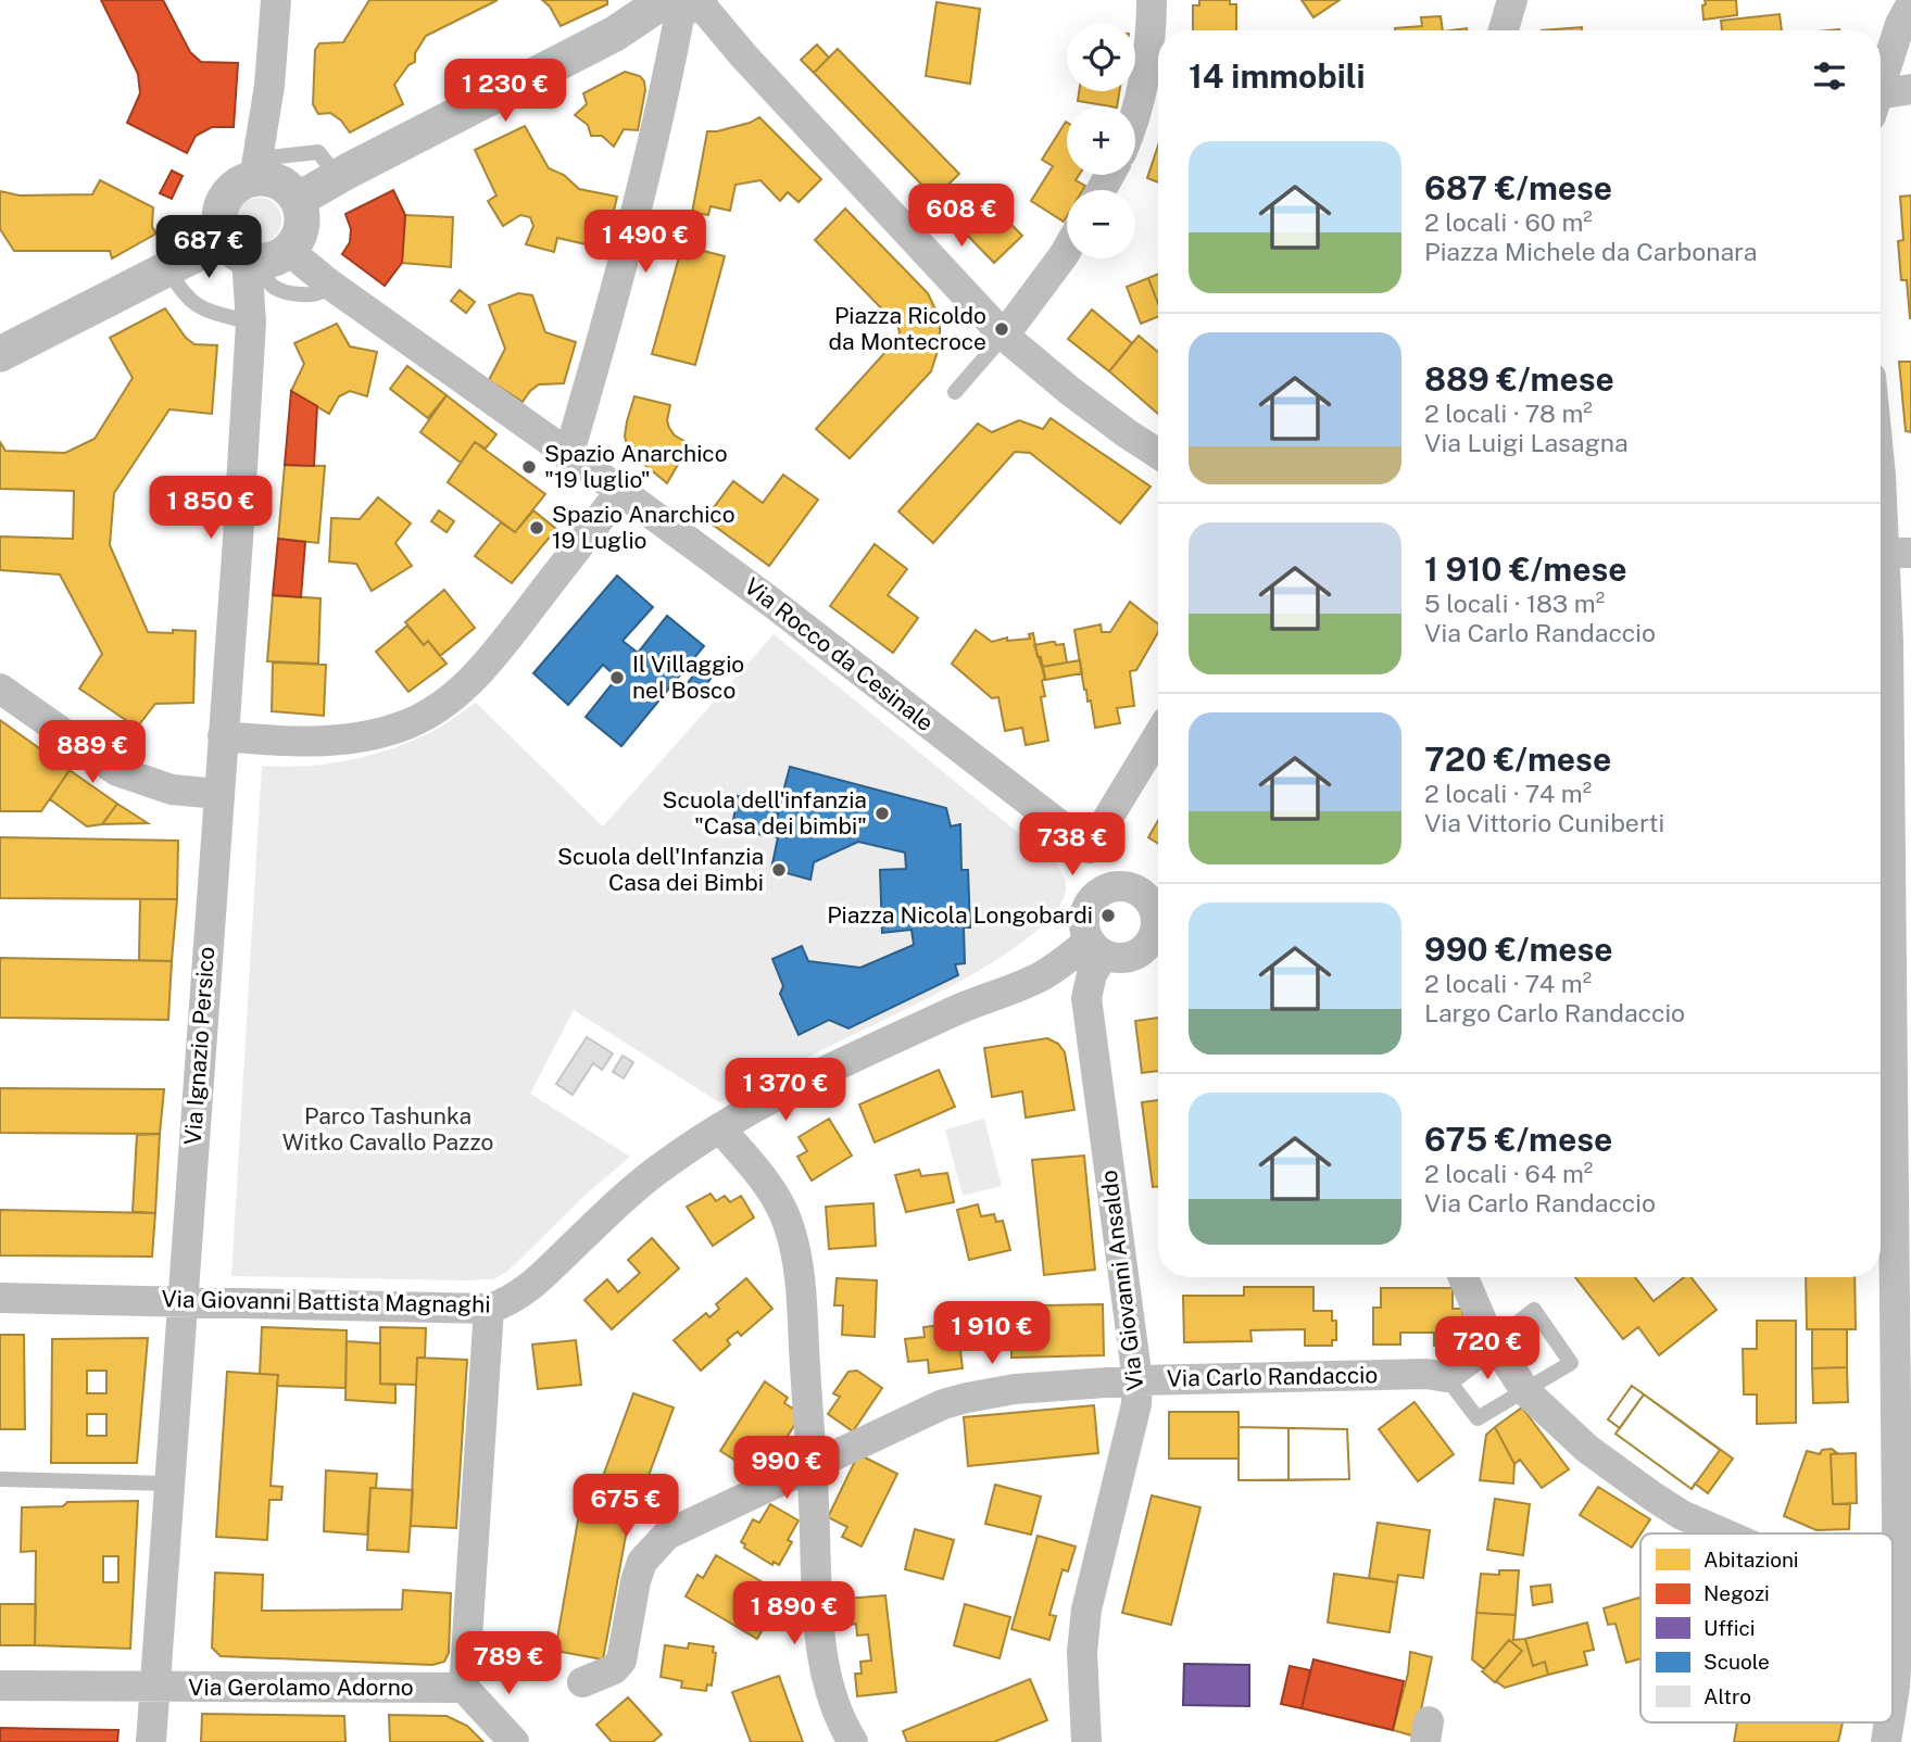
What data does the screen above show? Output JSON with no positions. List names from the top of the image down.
{
  "streets": {
    "street": [
      "Via Rocco da Cesinale",
      "Via Ignazio Persico",
      "Via Giovanni Ansaldo",
      "Via Giovanni Battista Magnaghi",
      "Via Carlo Randaccio",
      "Via Gerolamo Adorno"
    ]
  },
  "crossings": [
    ["Via Rocco da Cesinale", "Via Ignazio Persico"],
    ["Via Ignazio Persico", "Via Giovanni Battista Magnaghi"],
    ["Via Ignazio Persico", "Via Gerolamo Adorno"],
    ["Via Giovanni Ansaldo", "Via Giovanni Battista Magnaghi"],
    ["Via Giovanni Ansaldo", "Via Carlo Randaccio"]
  ],
  "parks": ["Parco Tashunka Witko Cavallo Pazzo"],
  "places": [
    "Piazza Ricoldo da Montecroce",
    "Spazio Anarchico \"19 luglio\"",
    "Spazio Anarchico 19 Luglio",
    "Il Villaggio nel Bosco",
    "Scuola dell'infanzia \"Casa dei bimbi\"",
    "Scuola dell'Infanzia Casa dei Bimbi",
    "Piazza Nicola Longobardi"
  ],
  "legend": [
    "Abitazioni",
    "Negozi",
    "Uffici",
    "Scuole",
    "Altro"
  ],
  "page": {
    "map_buttons": ["+", "−"],
    "heading": "14 immobili",
    "price": [
      "1 230 €",
      "608 €",
      "1 490 €",
      "687 €",
      "1 850 €",
      "889 €",
      "738 €",
      "1 370 €",
      "1 910 €",
      "720 €",
      "990 €",
      "675 €",
      "1 890 €",
      "789 €"
    ],
    "list": [
      {
        "name": "687 €/mese",
        "note": "2 locali · 60 m² · Piazza Michele da Carbonara"
      },
      {
        "name": "889 €/mese",
        "note": "2 locali · 78 m² · Via Luigi Lasagna"
      },
      {
        "name": "1 910 €/mese",
        "note": "5 locali · 183 m² · Via Carlo Randaccio"
      },
      {
        "name": "720 €/mese",
        "note": "2 locali · 74 m² · Via Vittorio Cuniberti"
      },
      {
        "name": "990 €/mese",
        "note": "2 locali · 74 m² · Largo Carlo Randaccio"
      },
      {
        "name": "675 €/mese",
        "note": "2 locali · 64 m² · Via Carlo Randaccio"
      }
    ]
  }
}
